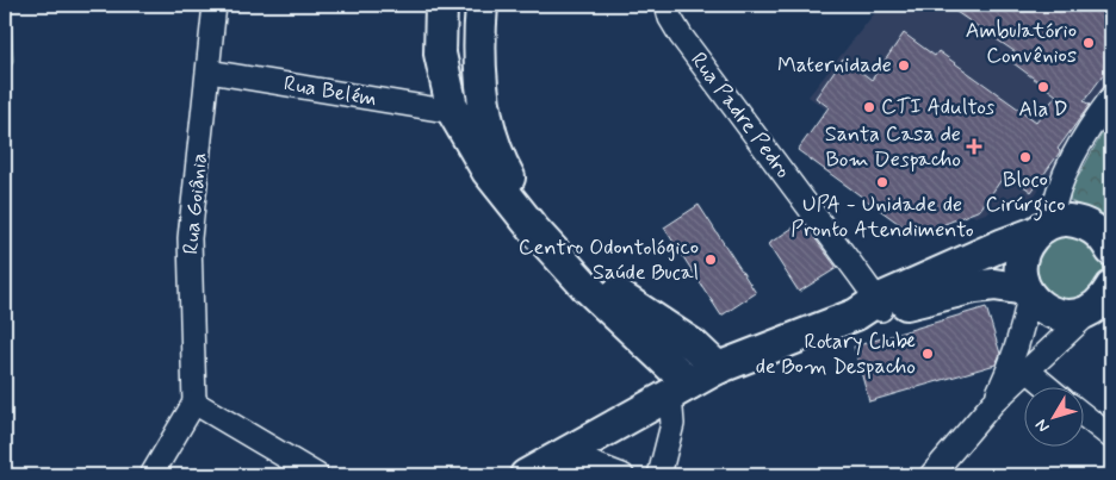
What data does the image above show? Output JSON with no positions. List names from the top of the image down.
{
  "streets": {
    "street": ["Rua Belém", "Rua Padre Pedro", "Rua Goiânia"]
  },
  "crossings": [
    ["Rua Belém", "Rua Goiânia"]
  ],
  "places": {
    "other": [
      "Ambulatório Convênios",
      "Maternidade",
      "Ala D",
      "CTI Adultos",
      "Bloco Cirúrgico",
      "UPA - Unidade de Pronto Atendimento",
      "Centro Odontológico Saúde Bucal",
      "Rotary Clube de Bom Despacho"
    ],
    "health": ["Santa Casa de Bom Despacho"]
  },
  "north": "bottom left"
}
